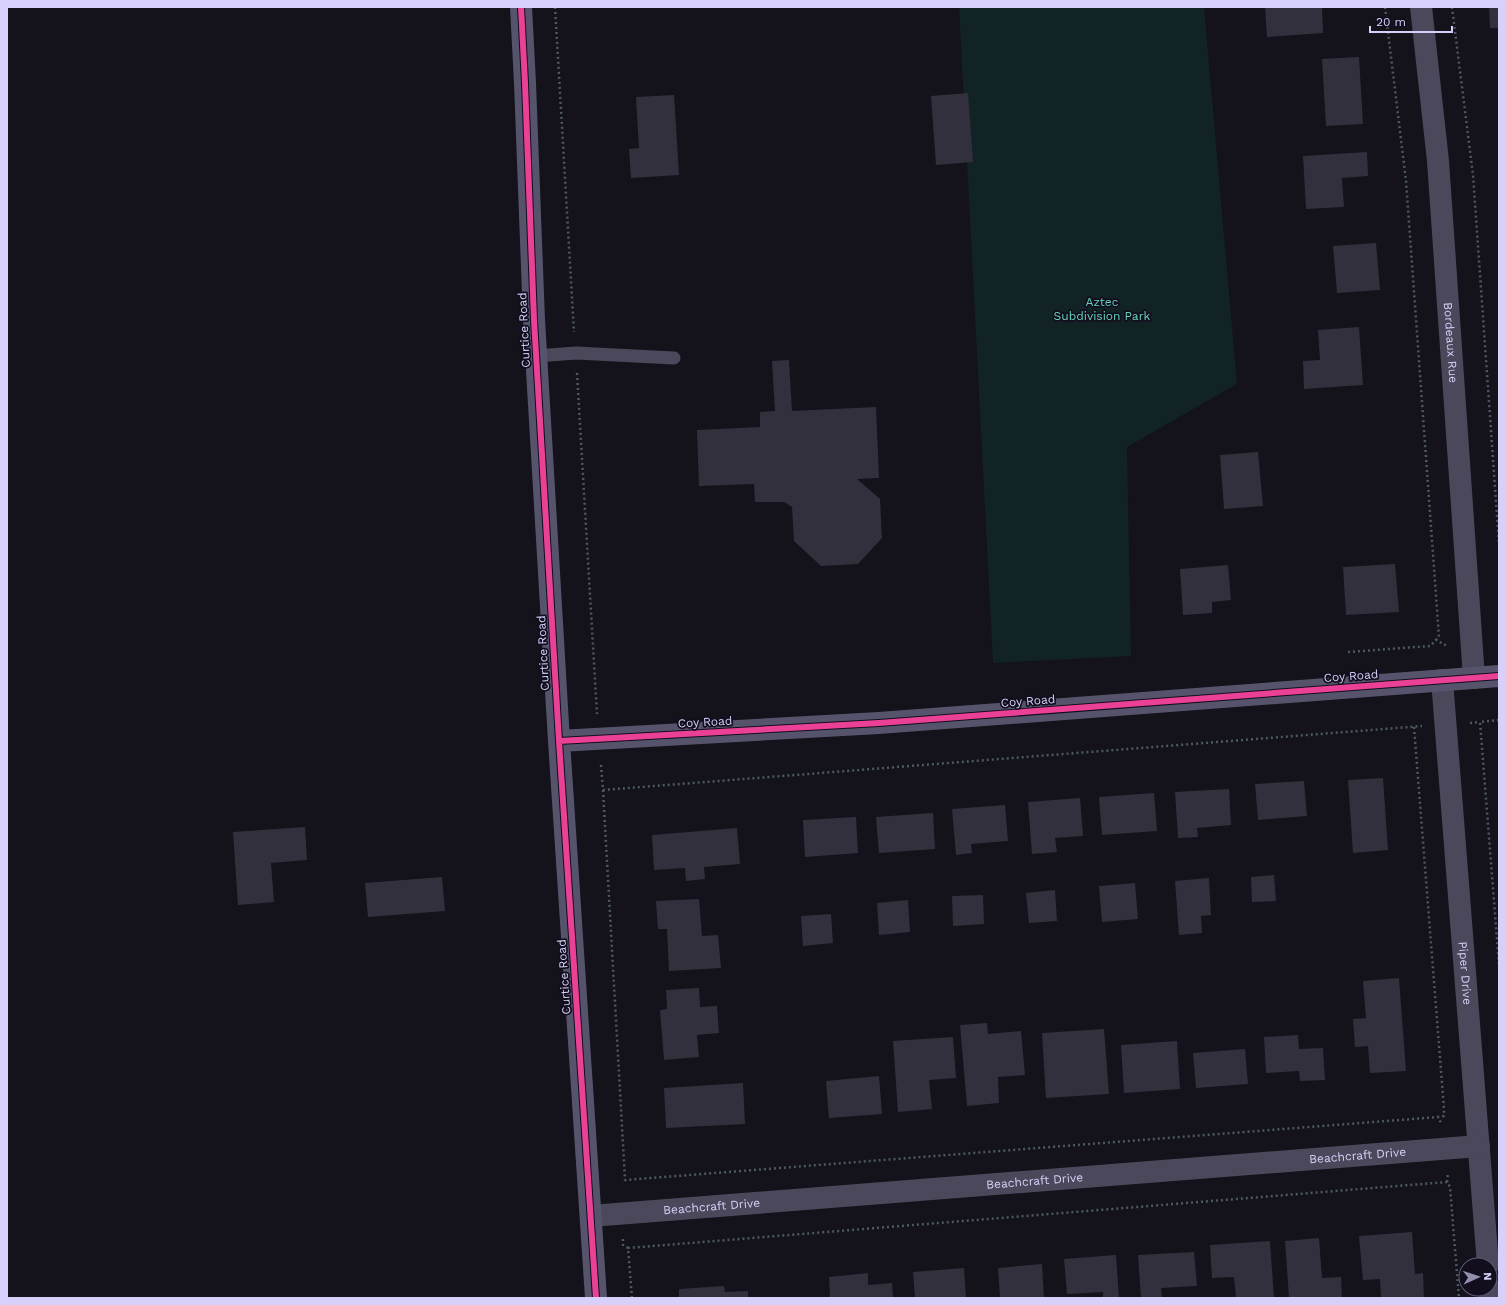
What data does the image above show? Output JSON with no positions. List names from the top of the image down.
{
  "streets": {
    "street": [
      "Curtice Road",
      "Bordeaux Rue",
      "Coy Road",
      "Piper Drive",
      "Beachcraft Drive"
    ]
  },
  "crossings": [
    ["Curtice Road", "Coy Road"],
    ["Curtice Road", "Beachcraft Drive"],
    ["Bordeaux Rue", "Coy Road"],
    ["Coy Road", "Piper Drive"],
    ["Piper Drive", "Beachcraft Drive"]
  ],
  "parks": ["Aztec Subdivision Park"],
  "scale_bar": "20 m",
  "north": "right"
}
